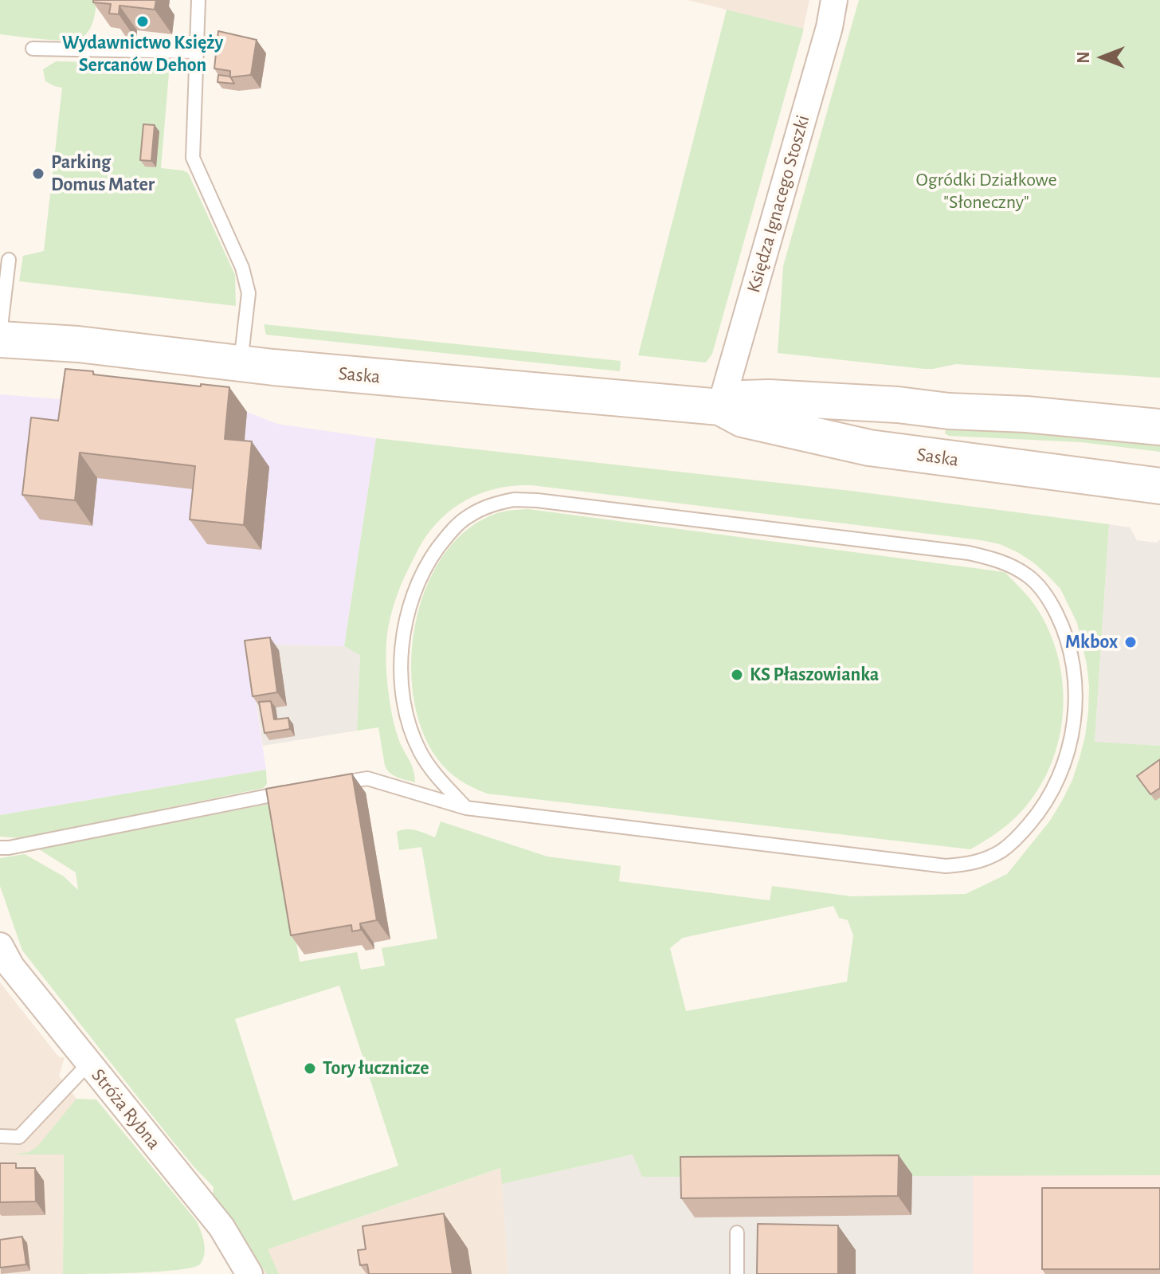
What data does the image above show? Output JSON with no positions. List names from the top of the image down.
{
  "streets": {
    "street": ["Księdza Ignacego Stoszki", "Saska", "Stróża Rybna"]
  },
  "crossings": [
    ["Księdza Ignacego Stoszki", "Saska"]
  ],
  "parks": ["Ogródki Działkowe \"Słoneczny\""],
  "places": [
    "Wydawnictwo Księży Sercanów Dehon",
    "Parking Domus Mater",
    "Mkbox",
    "KS Płaszowianka",
    "Tory łucznicze"
  ],
  "north": "left"
}
